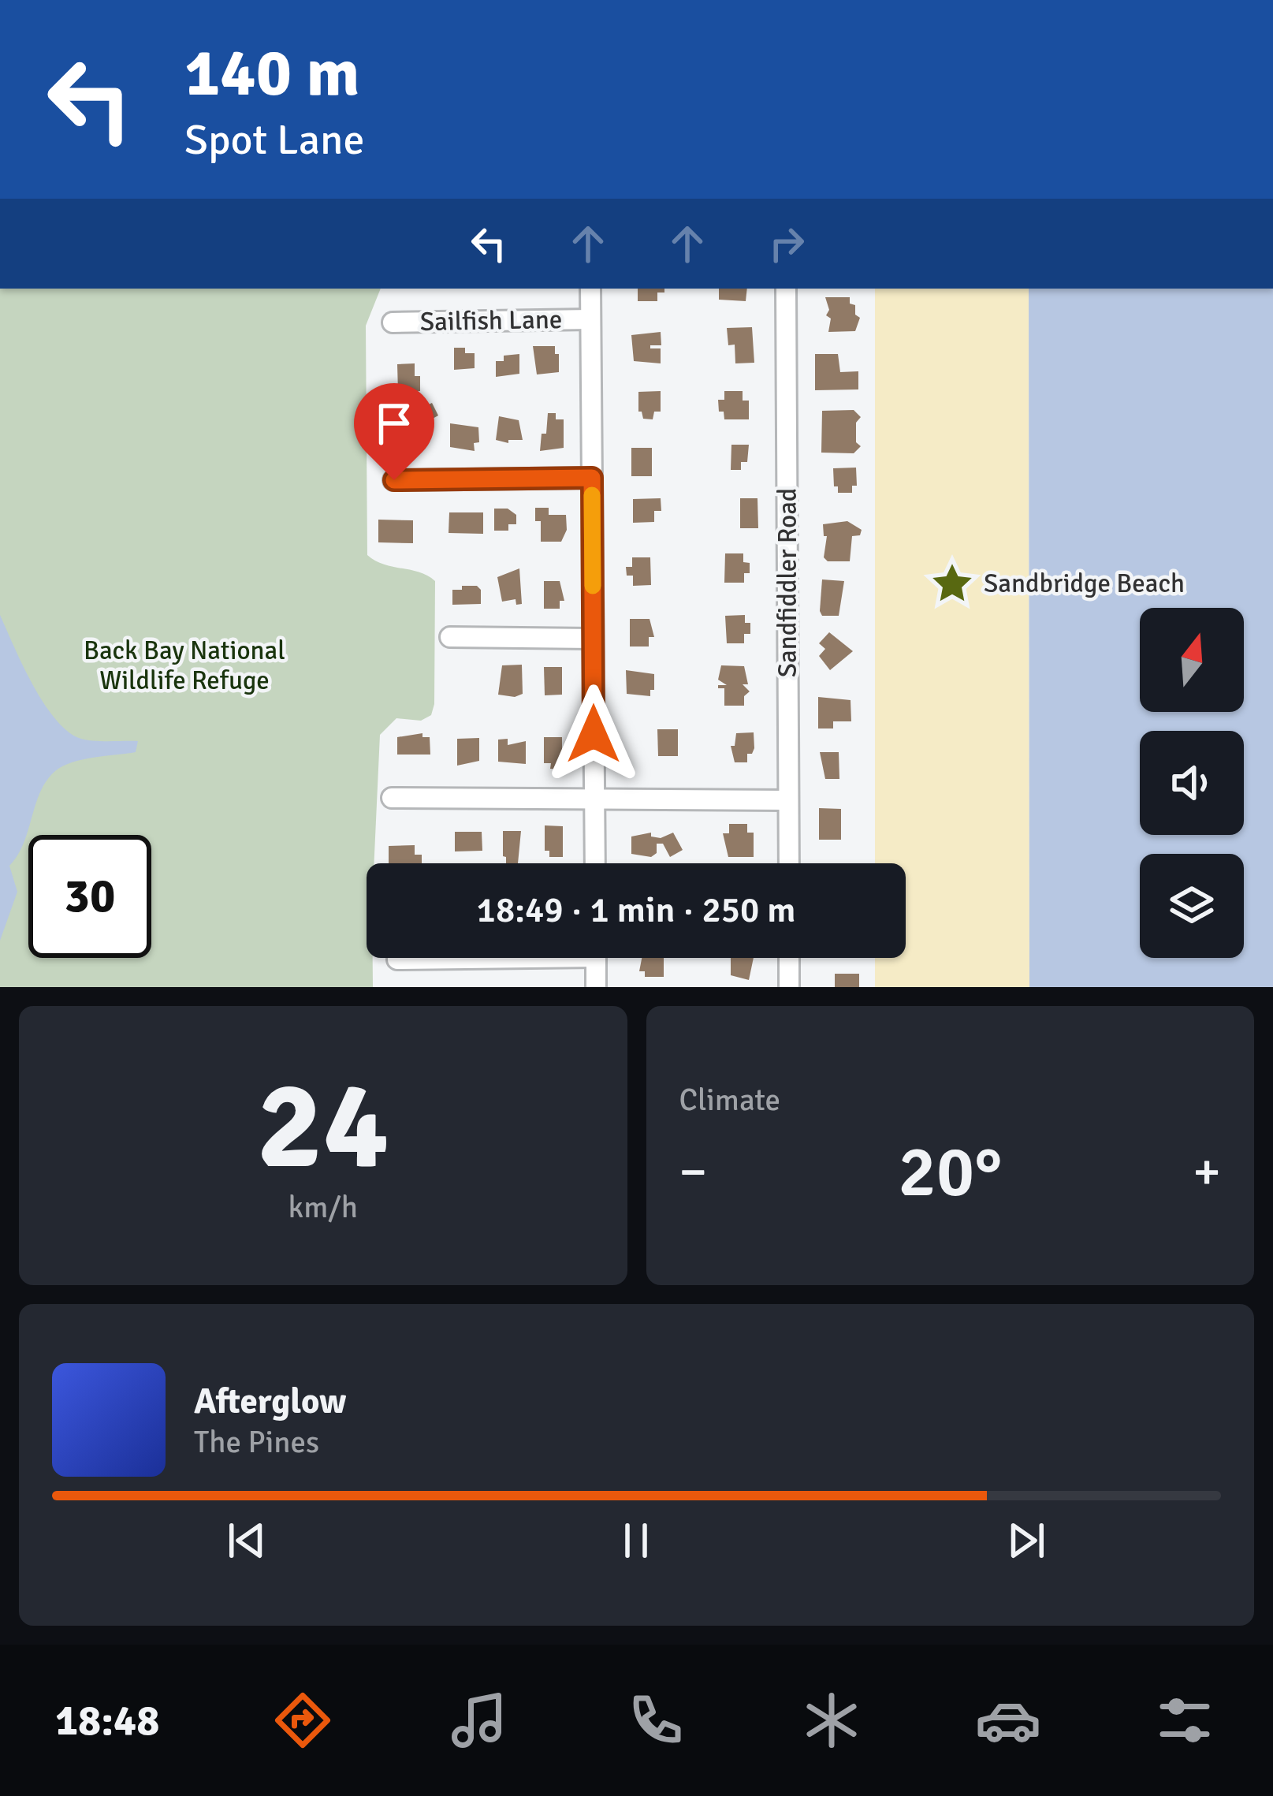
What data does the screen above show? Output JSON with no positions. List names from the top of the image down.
{
  "streets": {
    "street": ["Sailfish Lane", "Sandfiddler Road"]
  },
  "parks": ["Back Bay National Wildlife Refuge"],
  "places": {
    "place": ["Sandbridge Beach"]
  },
  "north": "top",
  "page": {
    "turn": ["140 m", "Spot Lane"],
    "limit": "30",
    "trip": "18:49 · 1 min · 250 m",
    "tile": [
      ["24", "km/h"],
      "Climate"
    ],
    "heat": ["−", "20°", "+"],
    "song": ["Afterglow", "The Pines"],
    "tabs": "18:48"
  }
}
